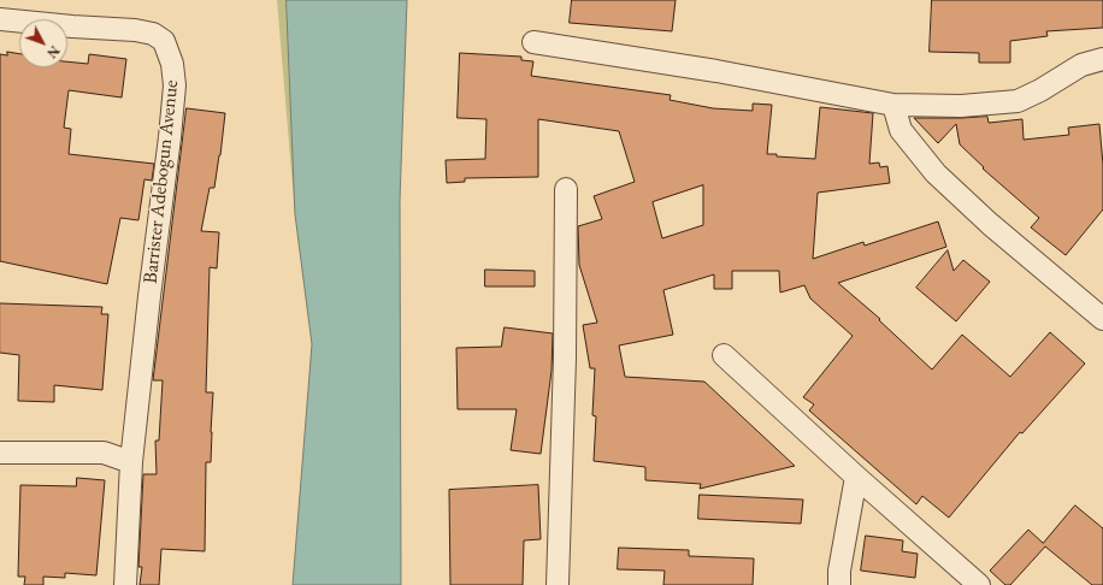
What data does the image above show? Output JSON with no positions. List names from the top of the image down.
{
  "streets": {
    "street": ["Barrister Adebogun Avenue"]
  },
  "north": "bottom right"
}
